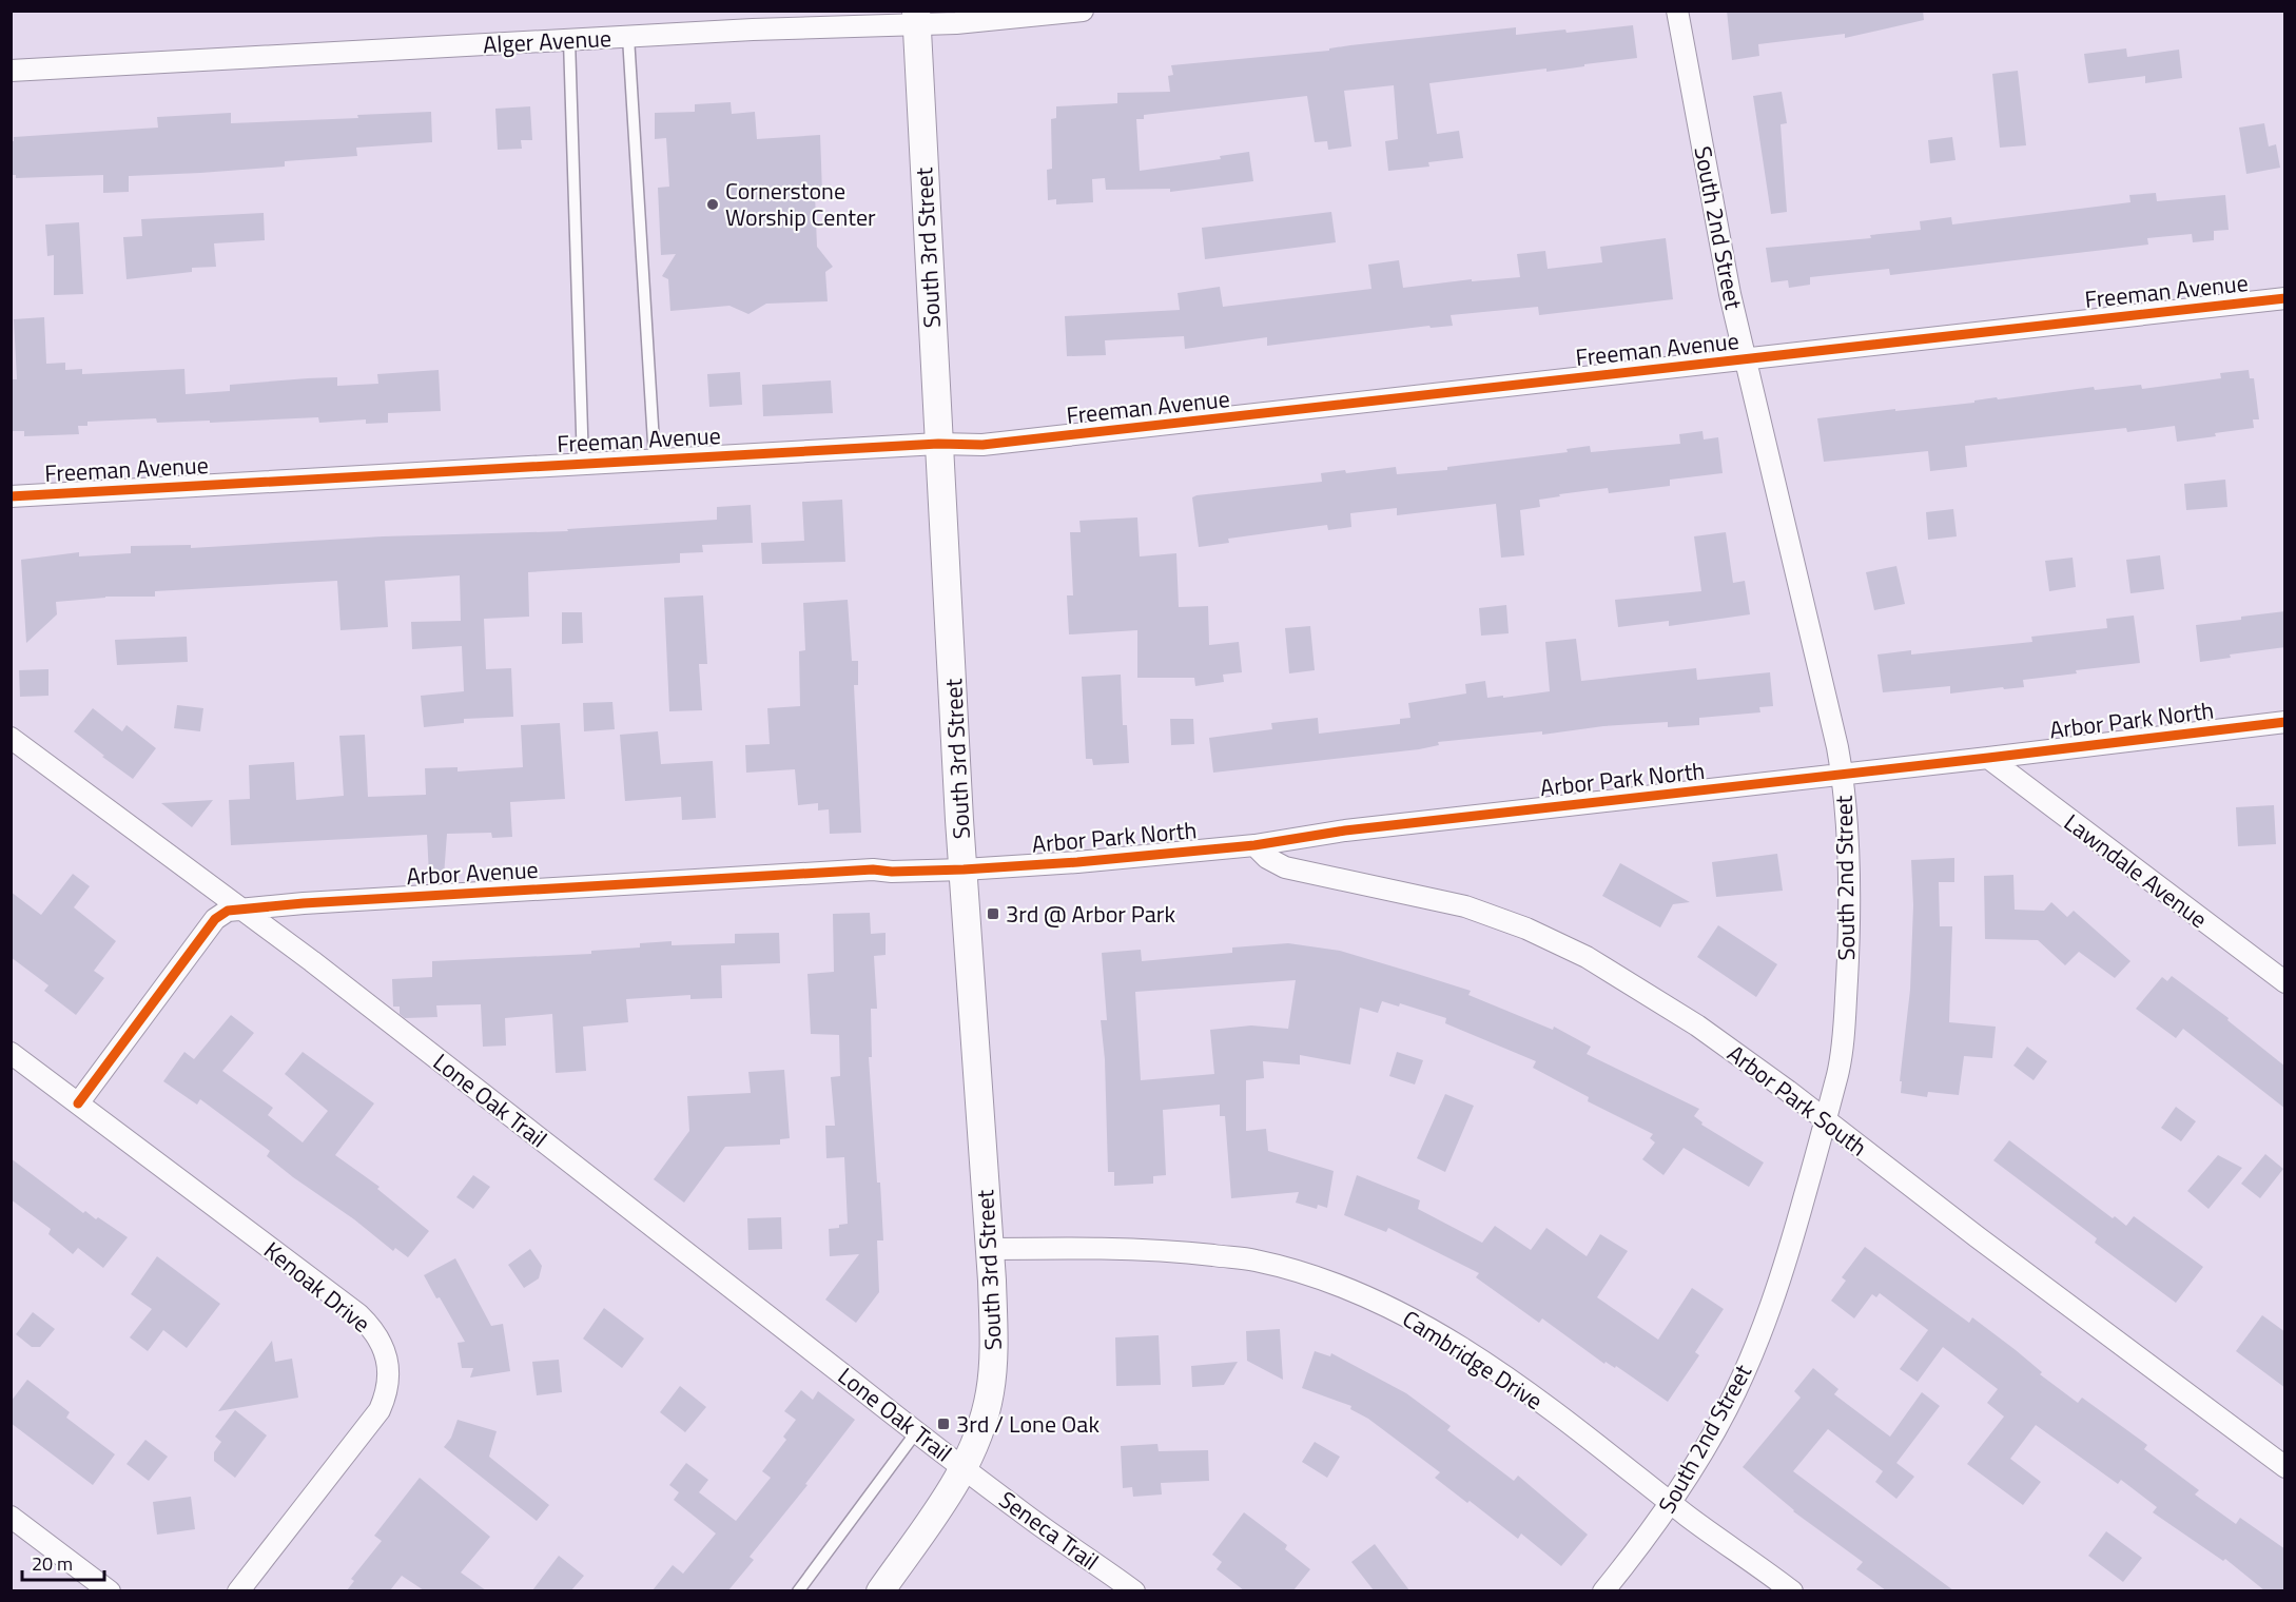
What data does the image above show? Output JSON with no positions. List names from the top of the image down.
{
  "streets": {
    "street": [
      "Alger Avenue",
      "South 2nd Street",
      "South 3rd Street",
      "Freeman Avenue",
      "Arbor Park North",
      "Lawndale Avenue",
      "Arbor Avenue",
      "Lone Oak Trail",
      "Arbor Park South",
      "Kenoak Drive",
      "Cambridge Drive",
      "Seneca Trail"
    ]
  },
  "crossings": [
    ["Alger Avenue", "South 3rd Street"],
    ["South 2nd Street", "Freeman Avenue"],
    ["South 2nd Street", "Arbor Park North"],
    ["South 2nd Street", "Arbor Park South"],
    ["South 2nd Street", "Cambridge Drive"],
    ["South 3rd Street", "Freeman Avenue"],
    ["South 3rd Street", "Arbor Park North"],
    ["South 3rd Street", "Arbor Avenue"],
    ["South 3rd Street", "Lone Oak Trail"],
    ["South 3rd Street", "Cambridge Drive"],
    ["South 3rd Street", "Seneca Trail"],
    ["Arbor Park North", "Lawndale Avenue"],
    ["Arbor Park North", "Arbor Avenue"],
    ["Arbor Park North", "Arbor Park South"],
    ["Arbor Avenue", "Lone Oak Trail"],
    ["Arbor Avenue", "Kenoak Drive"],
    ["Lone Oak Trail", "Seneca Trail"]
  ],
  "places": {
    "other": ["Cornerstone Worship Center"],
    "transit": ["3rd @ Arbor Park", "3rd / Lone Oak"]
  },
  "scale_bar": "20 m"
}
